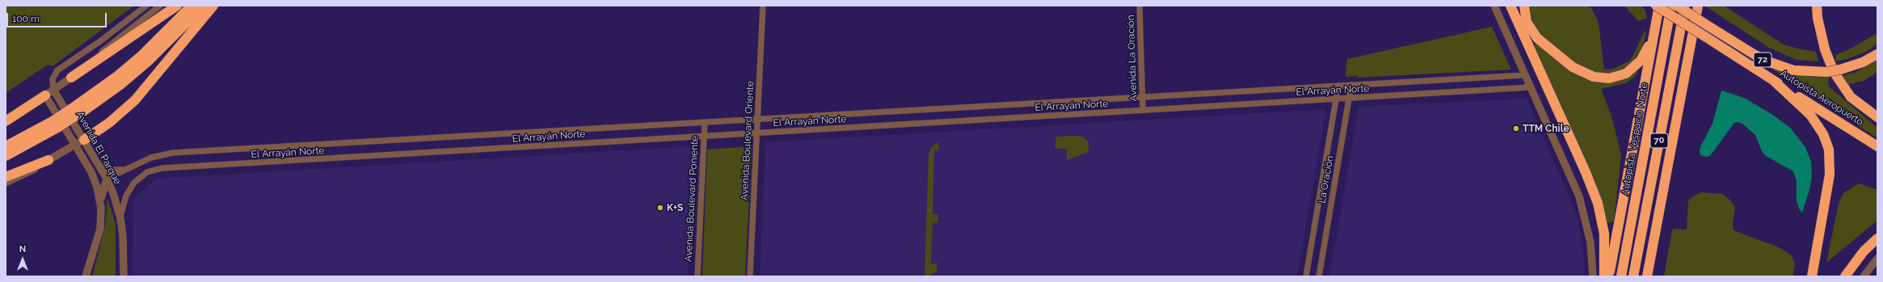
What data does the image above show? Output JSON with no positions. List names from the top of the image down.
{
  "streets": {
    "highway": [
      "72",
      "Autopista Aeropuerto",
      "Autopista Vespucio Norte",
      "70"
    ],
    "street": [
      "Avenida La Oración",
      "El Arrayán Norte",
      "Avenida Boulevard Oriente",
      "Avenida El Parque",
      "La Oración",
      "Avenida Boulevard Poniente"
    ]
  },
  "crossings": [
    ["Avenida La Oración", "El Arrayán Norte"],
    ["El Arrayán Norte", "Avenida Boulevard Oriente"],
    ["El Arrayán Norte", "Avenida El Parque"],
    ["El Arrayán Norte", "La Oración"],
    ["El Arrayán Norte", "Avenida Boulevard Poniente"]
  ],
  "places": ["TTM Chile", "K+S"],
  "scale_bar": "100 m",
  "north": "top"
}
